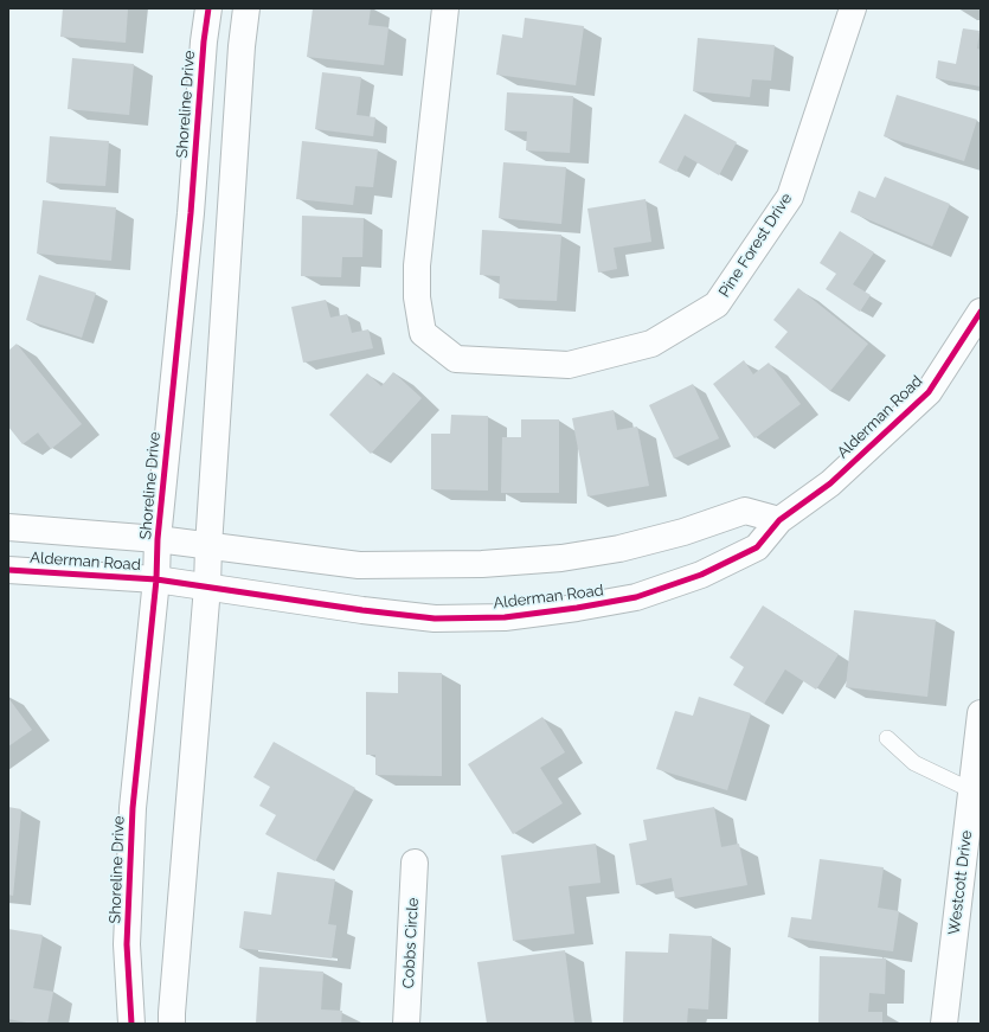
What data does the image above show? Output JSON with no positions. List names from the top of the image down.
{
  "streets": {
    "street": [
      "Shoreline Drive",
      "Pine Forest Drive",
      "Alderman Road",
      "Westcott Drive",
      "Cobbs Circle"
    ]
  },
  "crossings": [
    ["Shoreline Drive", "Alderman Road"]
  ]
}
